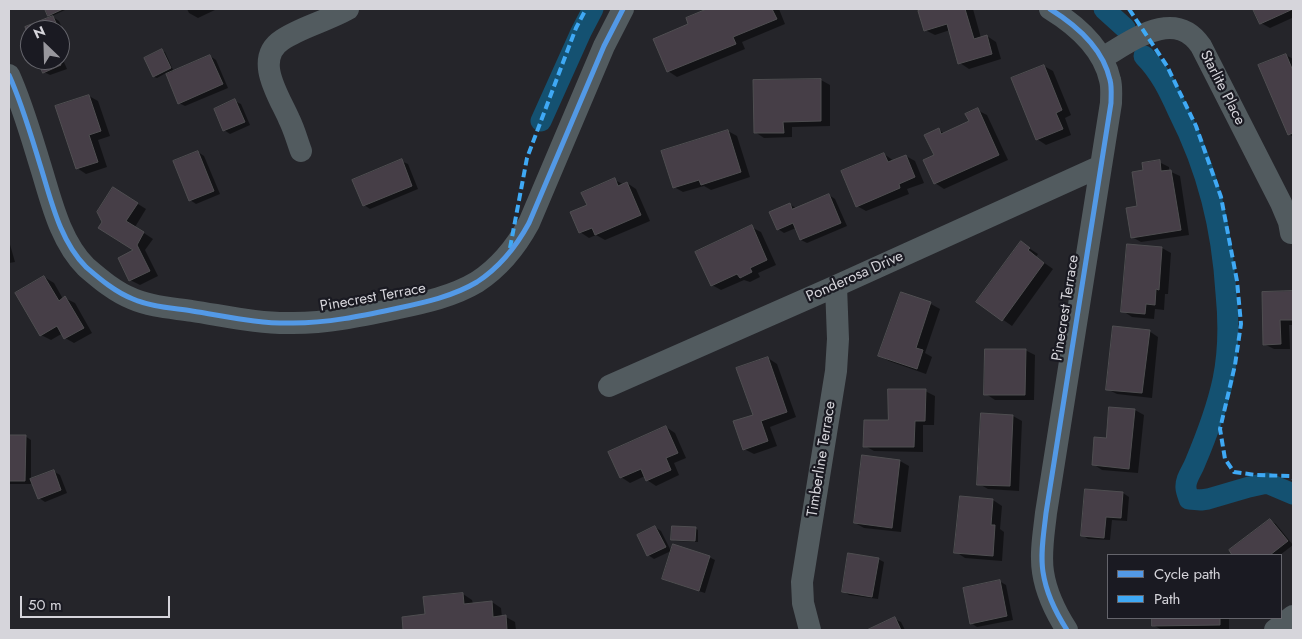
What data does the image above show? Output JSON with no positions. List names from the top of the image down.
{
  "streets": {
    "street": [
      "Starlite Place",
      "Ponderosa Drive",
      "Pinecrest Terrace",
      "Timberline Terrace"
    ]
  },
  "crossings": [
    ["Starlite Place", "Pinecrest Terrace"],
    ["Ponderosa Drive", "Pinecrest Terrace"],
    ["Ponderosa Drive", "Timberline Terrace"]
  ],
  "legend": ["Cycle path", "Path"],
  "scale_bar": "50 m",
  "north": "top left"
}
